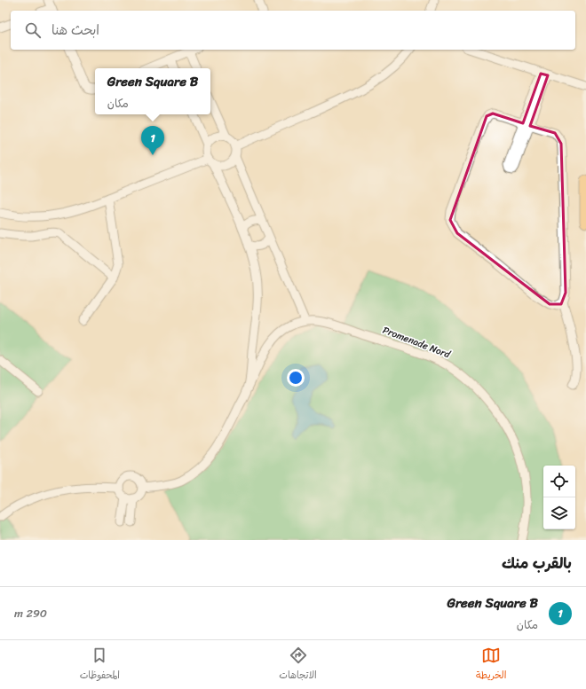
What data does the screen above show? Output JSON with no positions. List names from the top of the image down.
{
  "streets": {
    "street": ["Promenade Nord"]
  },
  "page": {
    "search": "ابحث هنا",
    "popup": ["Green Square B", "مكان"],
    "pins": "1",
    "heading": "بالقرب منك",
    "list": [
      {
        "mark": "1",
        "name": "Green Square B",
        "note": "مكان",
        "value": "290 m"
      }
    ],
    "nav": ["الخريطة", "الاتجاهات", "المحفوظات"]
  }
}
